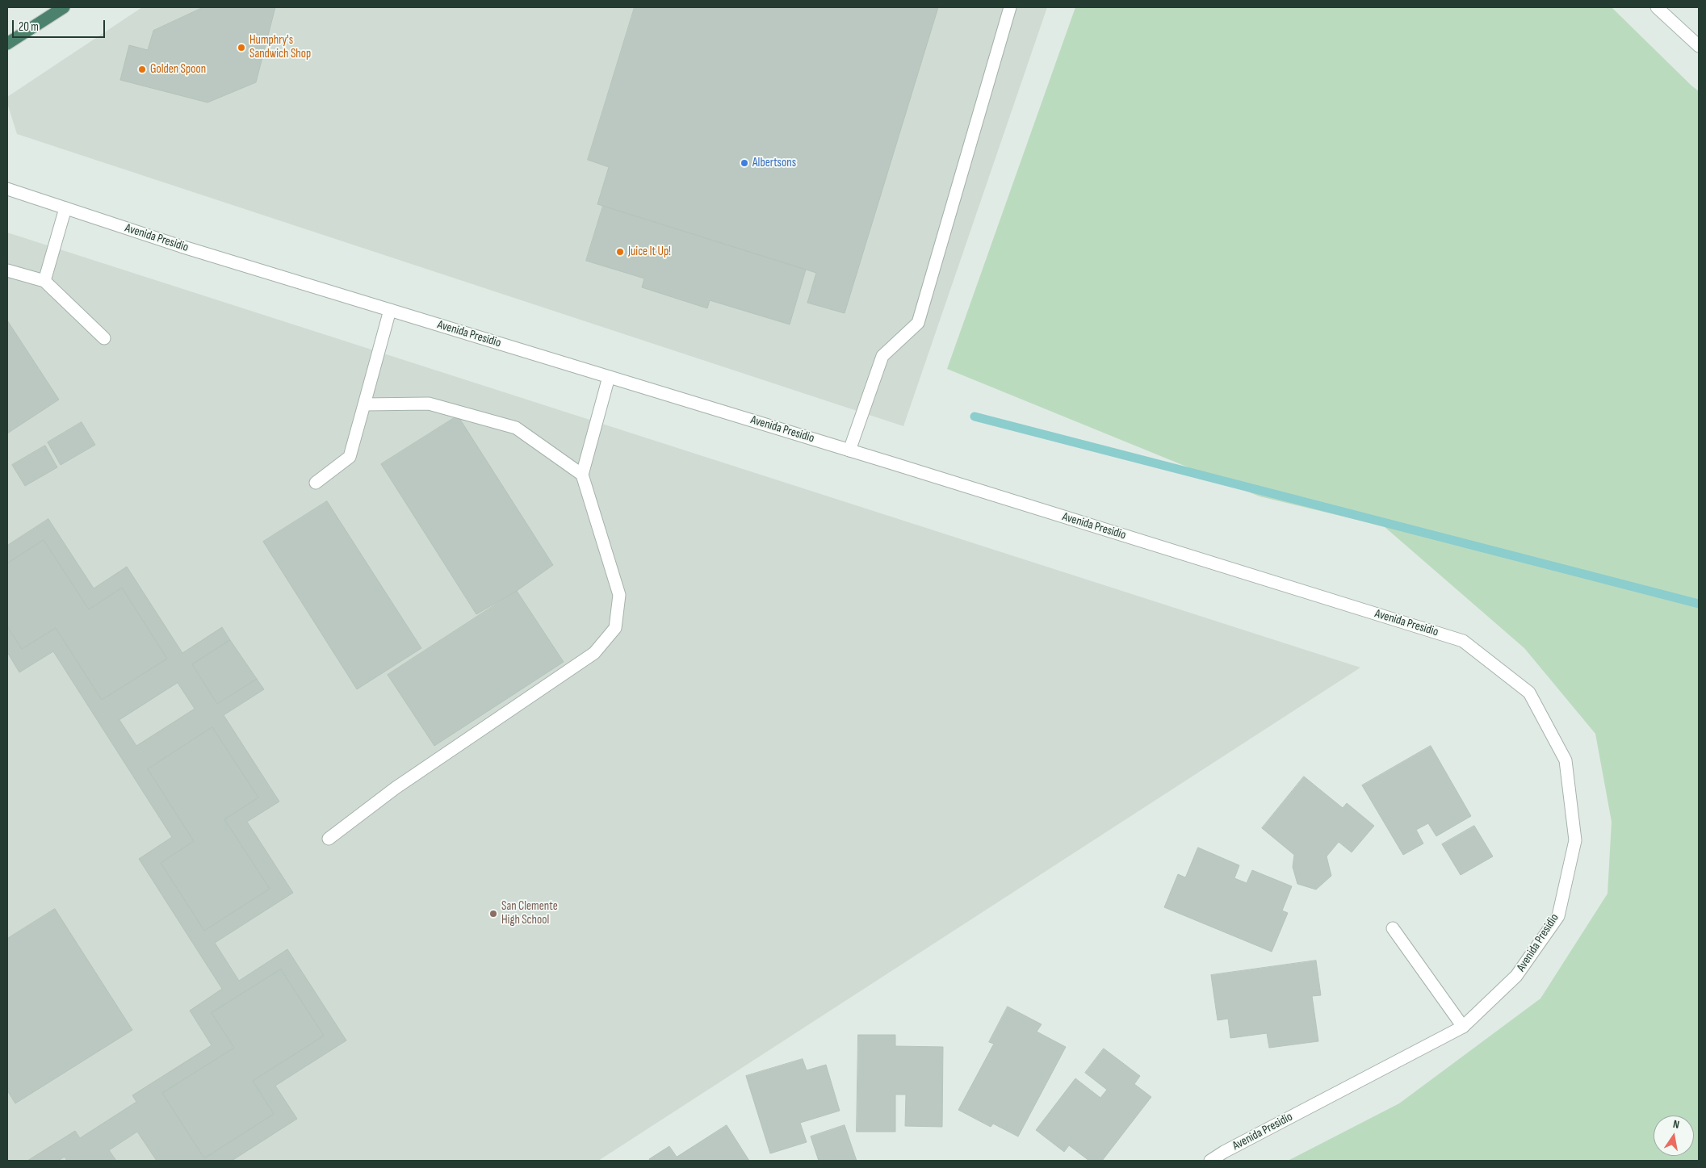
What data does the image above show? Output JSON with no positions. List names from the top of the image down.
{
  "streets": {
    "street": ["Avenida Presidio"]
  },
  "places": [
    "Humphry's Sandwich Shop",
    "Golden Spoon",
    "Albertsons",
    "Juice It Up!",
    "San Clemente High School"
  ],
  "scale_bar": "20 m",
  "north": "top"
}
